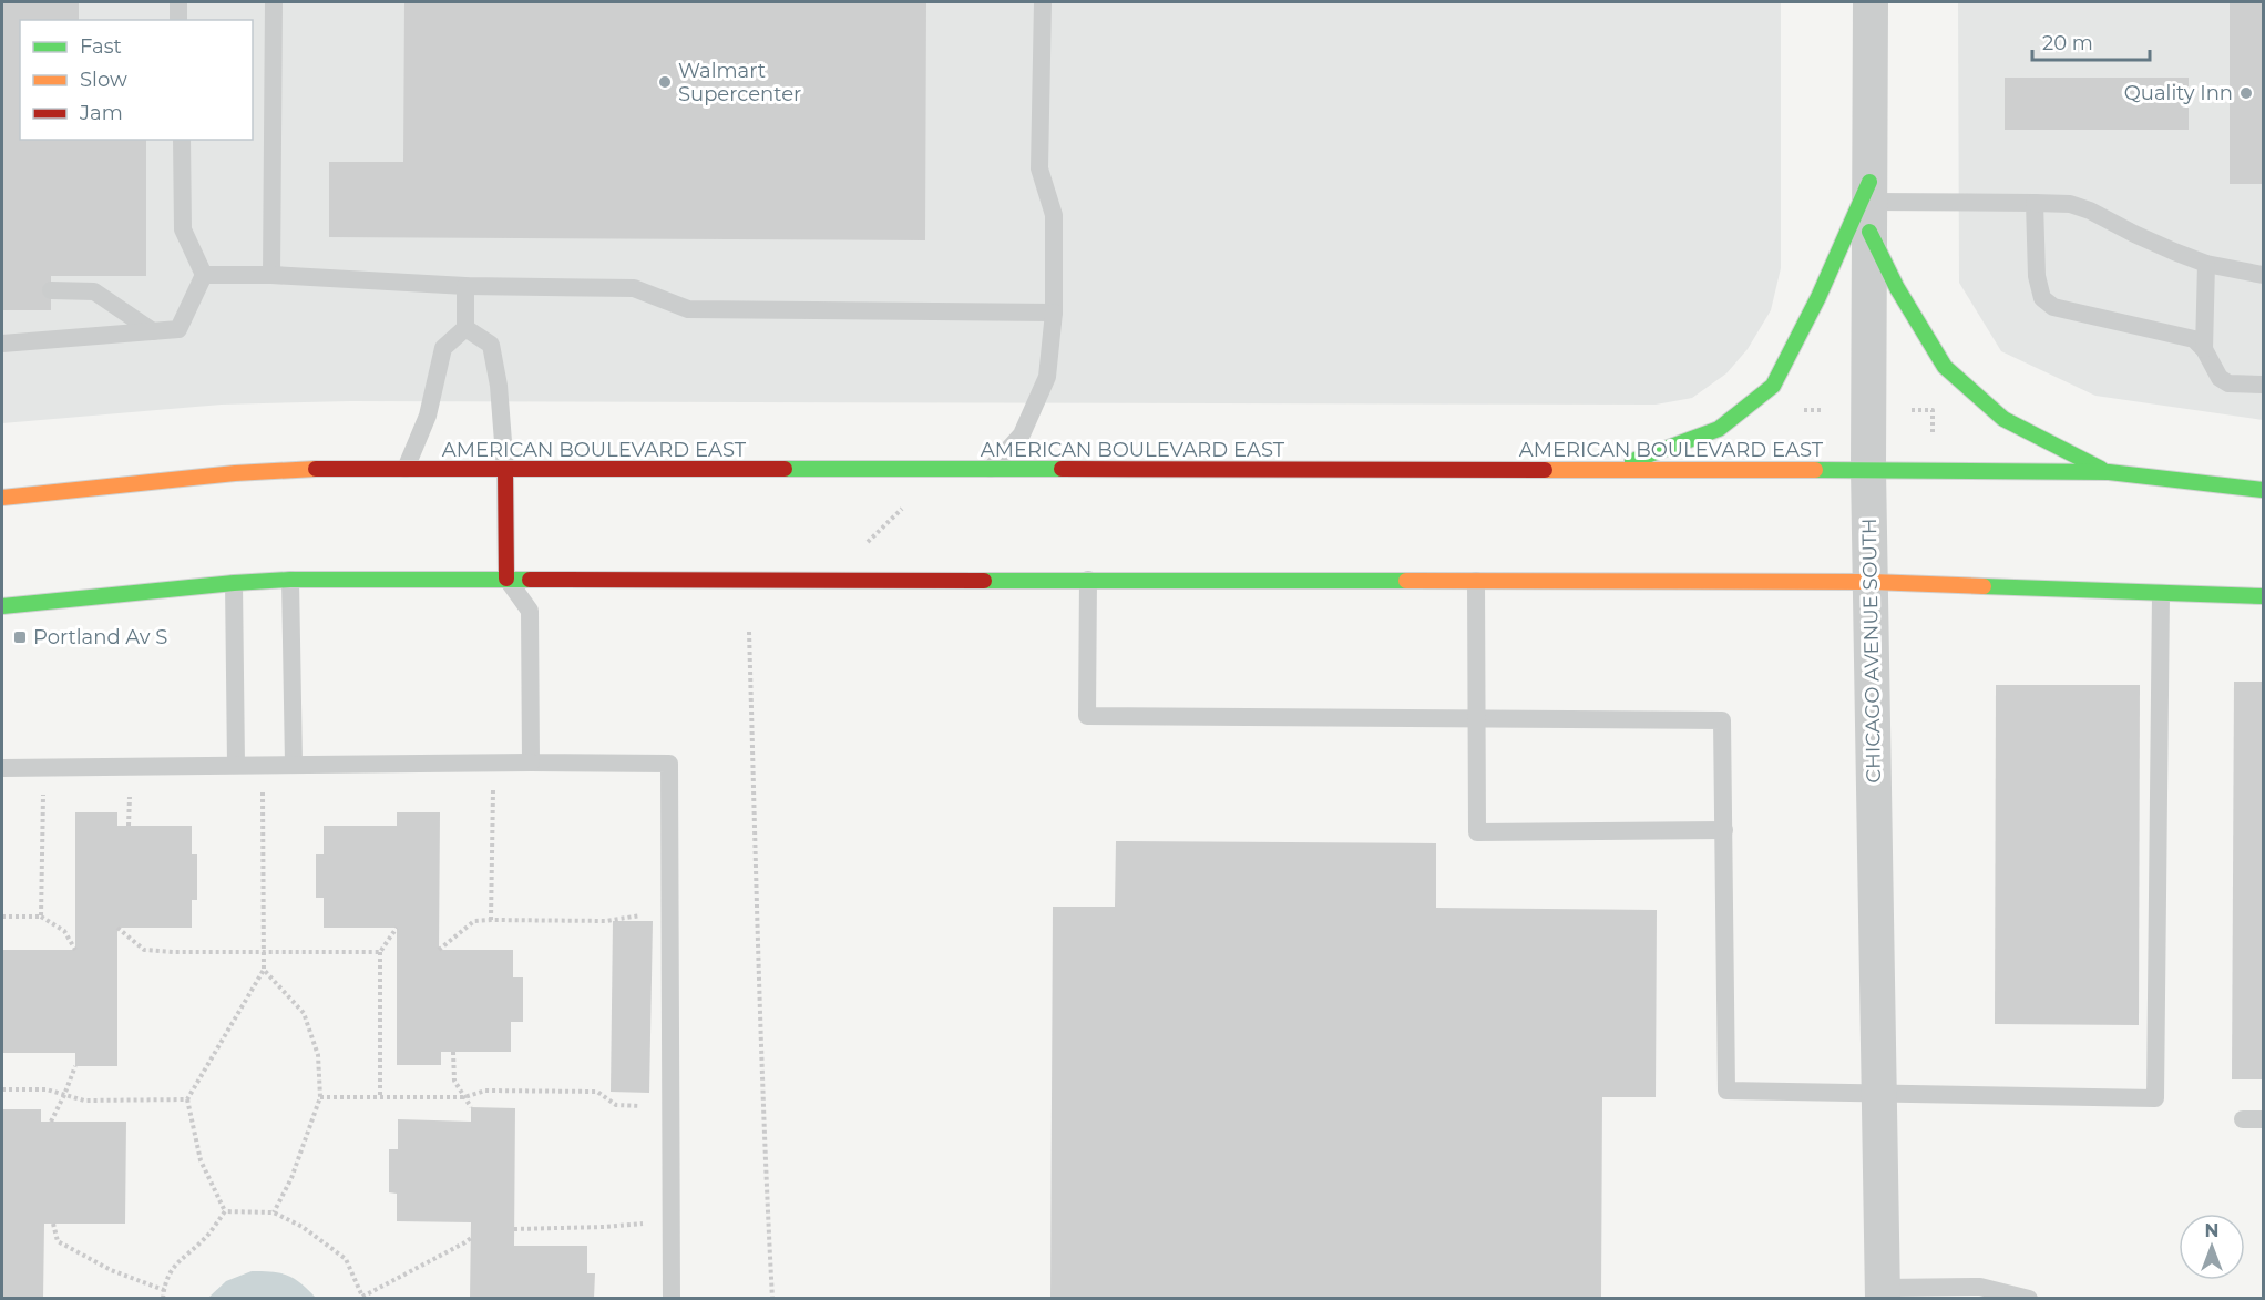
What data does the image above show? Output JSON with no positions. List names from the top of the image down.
{
  "streets": {
    "main road": ["AMERICAN BOULEVARD EAST"],
    "street": ["CHICAGO AVENUE SOUTH"]
  },
  "crossings": [
    ["AMERICAN BOULEVARD EAST", "CHICAGO AVENUE SOUTH"]
  ],
  "places": {
    "other": ["Walmart Supercenter", "Quality Inn"],
    "transit": ["Portland Av S"]
  },
  "legend": ["Fast", "Slow", "Jam"],
  "scale_bar": "20 m",
  "north": "top"
}
